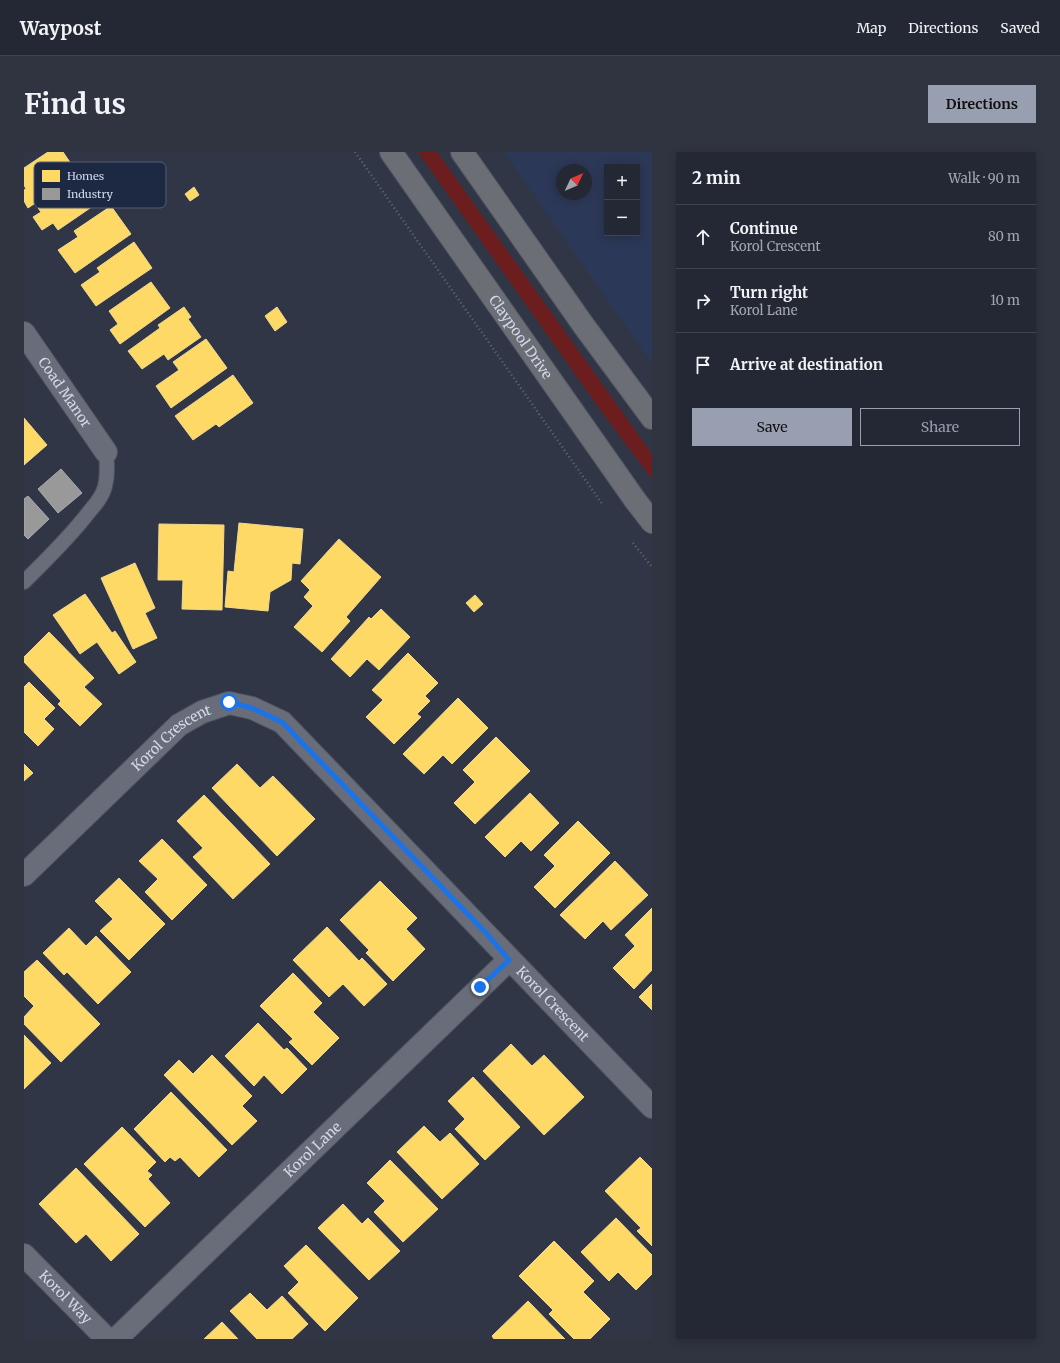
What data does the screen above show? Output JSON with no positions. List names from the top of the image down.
{
  "streets": {
    "main road": ["Claypool Drive"],
    "street": [
      "Coad Manor",
      "Korol Crescent",
      "Korol Lane",
      "Korol Way"
    ]
  },
  "crossings": [
    ["Korol Crescent", "Korol Lane"]
  ],
  "legend": ["Homes", "Industry"],
  "north": "top right",
  "page": {
    "header": "Waypost",
    "nav": ["Map", "Directions", "Saved"],
    "buttons": [
      "Directions",
      ["Save", "Share"]
    ],
    "title": "Find us",
    "heading": ["2 min", "Walk · 90 m"],
    "map_buttons": ["+", "−"],
    "list": [
      ["Continue", "Korol Crescent", "80 m"],
      ["Turn right", "Korol Lane", "10 m"],
      "Arrive at destination"
    ]
  }
}
